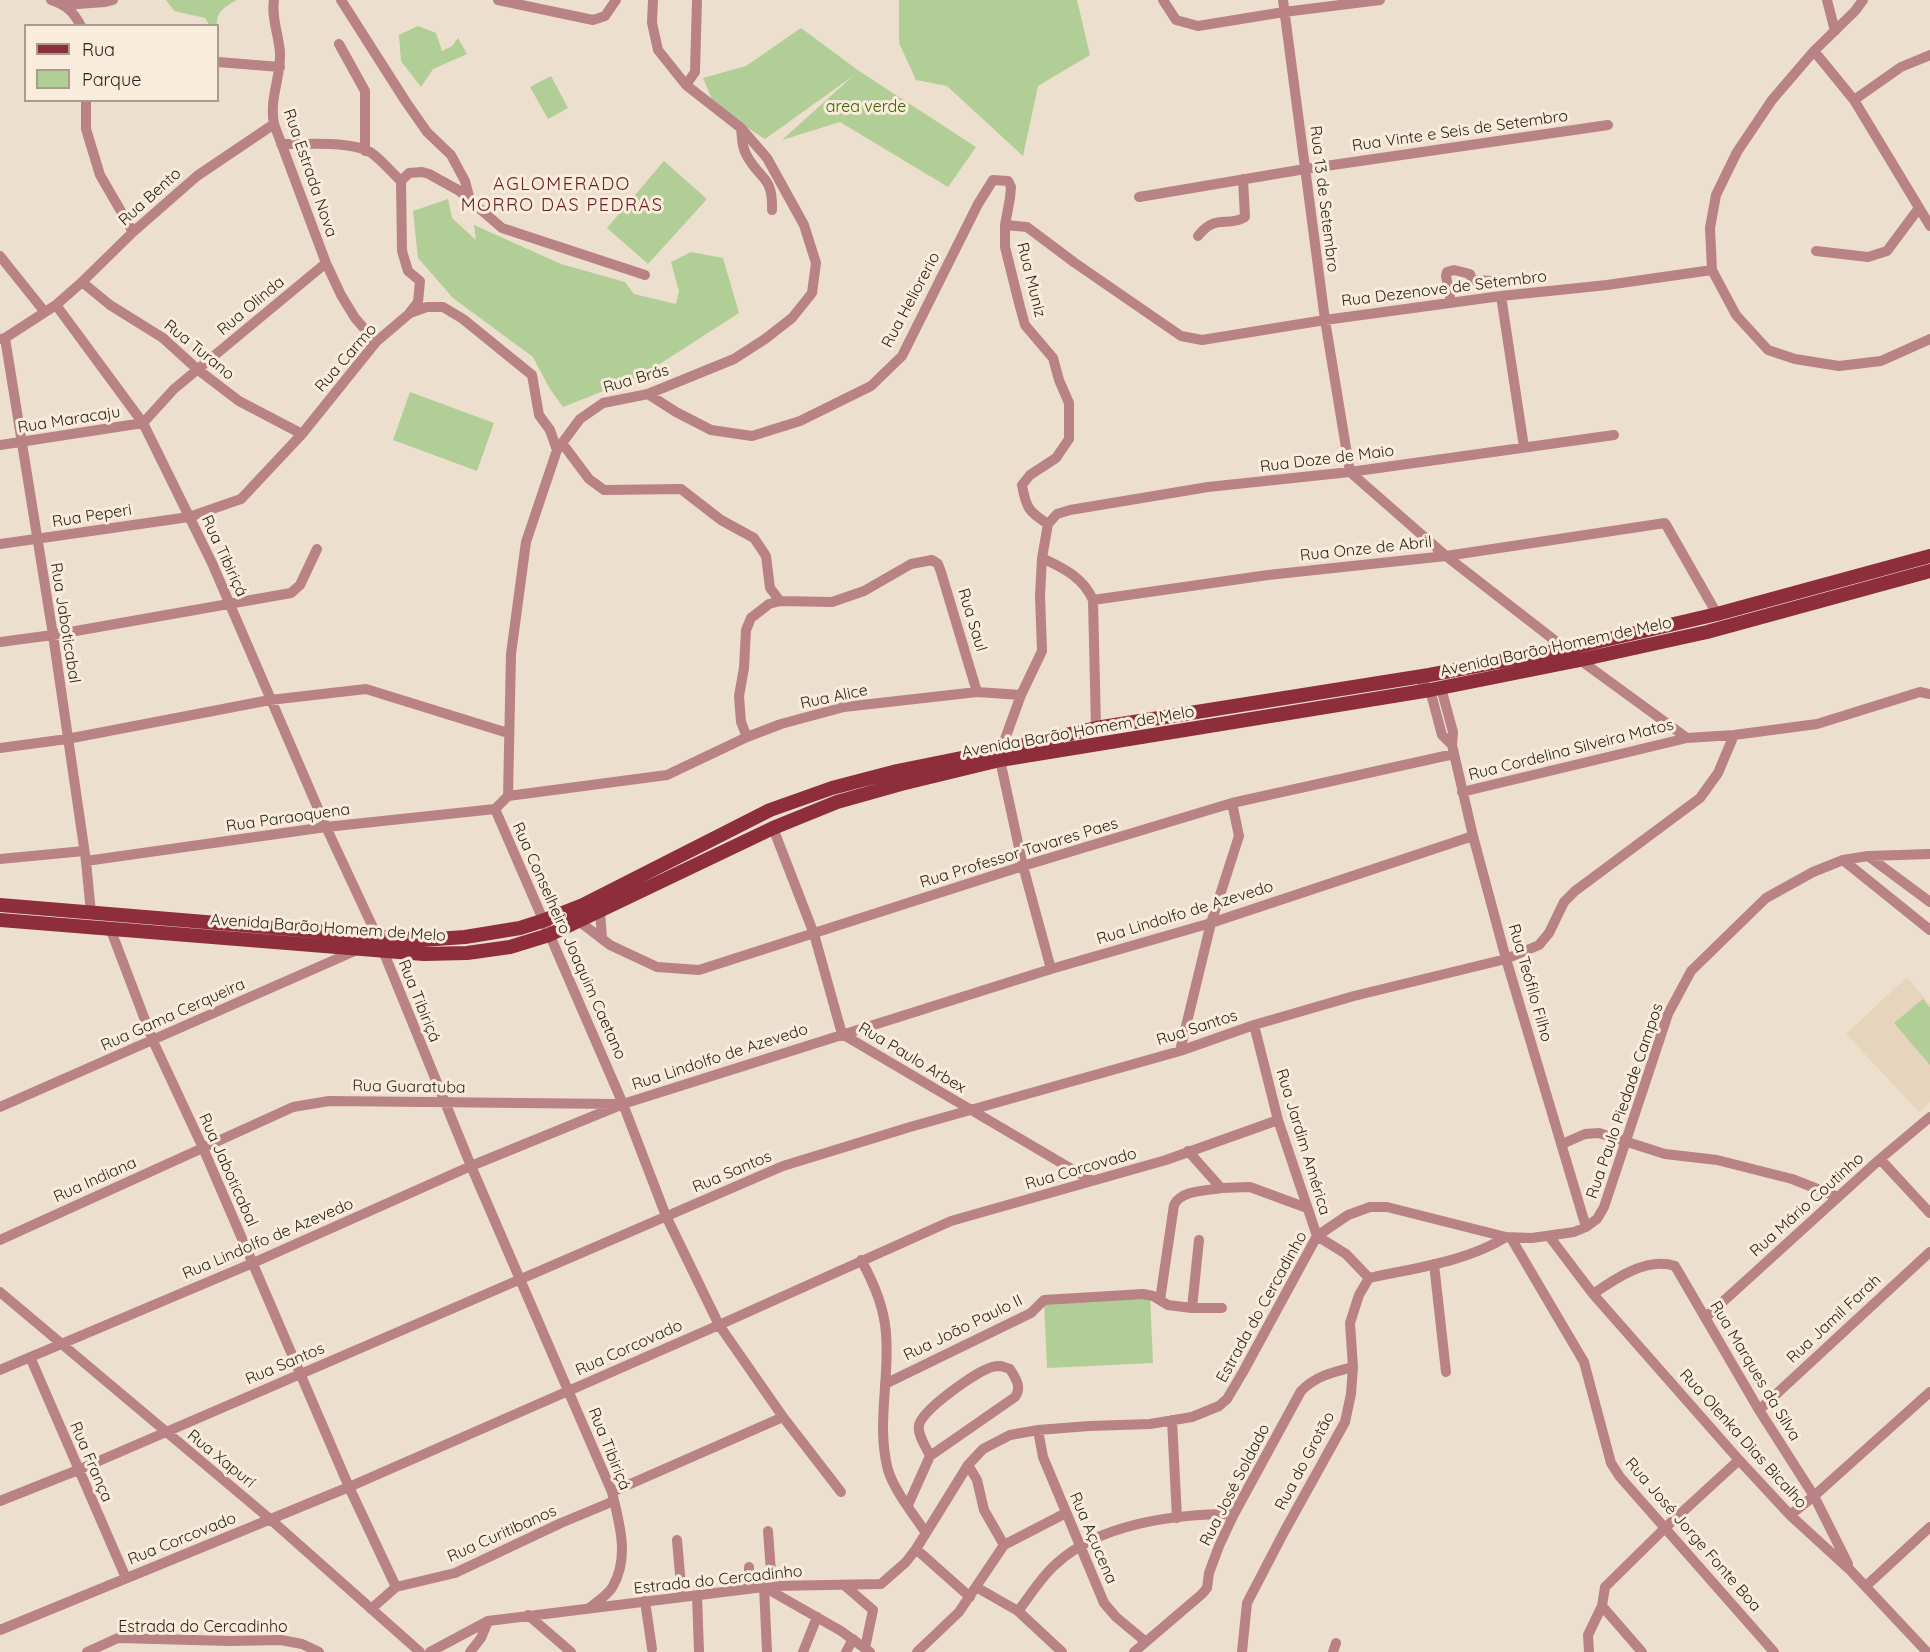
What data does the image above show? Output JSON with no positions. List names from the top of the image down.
{
  "streets": {
    "main road": ["Avenida Barão Homem de Melo"],
    "street": [
      "Rua Vinte e Seis de Setembro",
      "Rua Estrada Nova",
      "Rua Bento",
      "Rua 13 de Setembro",
      "Rua Muniz",
      "Rua Dezenove de Setembro",
      "Rua Heliorerio",
      "Rua Olinda",
      "Rua Turano",
      "Rua Carmo",
      "Rua Brás",
      "Rua Maracaju",
      "Rua Doze de Maio",
      "Rua Peperi",
      "Rua Onze de Abril",
      "Rua Tibiriçá",
      "Rua Saul",
      "Rua Jaboticabal",
      "Rua Alice",
      "Rua Cordelina Silveira Matos",
      "Rua Paraoquena",
      "Rua Professor Tavares Paes",
      "Rua Lindolfo de Azevedo",
      "Rua Conselheiro Joaquim Caetano",
      "Rua Teófilo Filho",
      "Rua Gama Cerqueira",
      "Rua Santos",
      "Rua Paulo Arbex",
      "Rua Guaratuba",
      "Rua Paulo Piedade Campos",
      "Rua Jardim América",
      "Rua Corcovado",
      "Rua Indiana",
      "Rua Mário Coutinho",
      "Estrada do Cercadinho",
      "Rua Jamil Farah",
      "Rua João Paulo II",
      "Rua Marques da Silva",
      "Rua Olenka Dias Bicalho",
      "Rua Xapurí",
      "Rua do Grotão",
      "Rua França",
      "Rua José Soldado",
      "Rua Curitibanos",
      "Rua José Jorge Fonte Boa",
      "Rua Açucena"
    ]
  },
  "crossings": [
    ["Rua Vinte e Seis de Setembro", "Rua 13 de Setembro"],
    ["Rua Estrada Nova", "Rua Bento"],
    ["Rua Estrada Nova", "Rua Olinda"],
    ["Rua Estrada Nova", "Rua Carmo"],
    ["Rua Bento", "Rua Turano"],
    ["Rua Bento", "Rua Tibiriçá"],
    ["Rua 13 de Setembro", "Rua Dezenove de Setembro"],
    ["Rua 13 de Setembro", "Rua Doze de Maio"],
    ["Rua Muniz", "Rua Dezenove de Setembro"],
    ["Rua Muniz", "Rua Heliorerio"],
    ["Rua Muniz", "Rua Doze de Maio"],
    ["Rua Heliorerio", "Rua Brás"],
    ["Rua Olinda", "Rua Turano"],
    ["Rua Olinda", "Rua Maracaju"],
    ["Rua Olinda", "Rua Tibiriçá"],
    ["Rua Turano", "Rua Carmo"],
    ["Rua Carmo", "Rua Brás"],
    ["Rua Carmo", "Rua Peperi"],
    ["Rua Carmo", "Rua Tibiriçá"],
    ["Rua Carmo", "Rua Saul"],
    ["Rua Brás", "Rua Alice"],
    ["Rua Maracaju", "Rua Tibiriçá"],
    ["Rua Maracaju", "Rua Jaboticabal"],
    ["Rua Peperi", "Rua Tibiriçá"],
    ["Rua Peperi", "Rua Jaboticabal"],
    ["Rua Onze de Abril", "Avenida Barão Homem de Melo"],
    ["Rua Tibiriçá", "Avenida Barão Homem de Melo"],
    ["Rua Tibiriçá", "Rua Paraoquena"],
    ["Rua Tibiriçá", "Rua Lindolfo de Azevedo"],
    ["Rua Tibiriçá", "Rua Santos"],
    ["Rua Tibiriçá", "Rua Guaratuba"],
    ["Rua Tibiriçá", "Rua Corcovado"],
    ["Rua Tibiriçá", "Estrada do Cercadinho"],
    ["Rua Tibiriçá", "Rua Curitibanos"],
    ["Rua Saul", "Rua Alice"],
    ["Rua Jaboticabal", "Avenida Barão Homem de Melo"],
    ["Rua Jaboticabal", "Rua Paraoquena"],
    ["Rua Jaboticabal", "Rua Lindolfo de Azevedo"],
    ["Rua Jaboticabal", "Rua Gama Cerqueira"],
    ["Rua Jaboticabal", "Rua Santos"],
    ["Rua Jaboticabal", "Rua Guaratuba"],
    ["Rua Jaboticabal", "Rua Corcovado"],
    ["Rua Jaboticabal", "Rua Indiana"],
    ["Rua Jaboticabal", "Rua Curitibanos"],
    ["Avenida Barão Homem de Melo", "Rua Professor Tavares Paes"],
    ["Avenida Barão Homem de Melo", "Rua Conselheiro Joaquim Caetano"],
    ["Avenida Barão Homem de Melo", "Rua Teófilo Filho"],
    ["Avenida Barão Homem de Melo", "Rua Gama Cerqueira"],
    ["Avenida Barão Homem de Melo", "Rua Paulo Arbex"],
    ["Rua Cordelina Silveira Matos", "Rua Teófilo Filho"],
    ["Rua Cordelina Silveira Matos", "Rua Santos"],
    ["Rua Paraoquena", "Rua Conselheiro Joaquim Caetano"],
    ["Rua Professor Tavares Paes", "Rua Teófilo Filho"],
    ["Rua Professor Tavares Paes", "Rua Paulo Arbex"],
    ["Rua Lindolfo de Azevedo", "Rua Conselheiro Joaquim Caetano"],
    ["Rua Lindolfo de Azevedo", "Rua Teófilo Filho"],
    ["Rua Lindolfo de Azevedo", "Rua Paulo Arbex"],
    ["Rua Lindolfo de Azevedo", "Rua Guaratuba"],
    ["Rua Lindolfo de Azevedo", "Rua Xapurí"],
    ["Rua Lindolfo de Azevedo", "Rua França"],
    ["Rua Conselheiro Joaquim Caetano", "Rua Santos"],
    ["Rua Conselheiro Joaquim Caetano", "Rua Guaratuba"],
    ["Rua Conselheiro Joaquim Caetano", "Rua Corcovado"],
    ["Rua Conselheiro Joaquim Caetano", "Rua Curitibanos"],
    ["Rua Teófilo Filho", "Rua Santos"],
    ["Rua Teófilo Filho", "Rua Paulo Piedade Campos"],
    ["Rua Teófilo Filho", "Estrada do Cercadinho"],
    ["Rua Santos", "Rua Paulo Arbex"],
    ["Rua Santos", "Rua Jardim América"],
    ["Rua Santos", "Rua Xapurí"],
    ["Rua Santos", "Rua França"],
    ["Rua Paulo Arbex", "Rua Corcovado"],
    ["Rua Guaratuba", "Rua Indiana"],
    ["Rua Paulo Piedade Campos", "Estrada do Cercadinho"],
    ["Rua Jardim América", "Rua Corcovado"],
    ["Rua Jardim América", "Estrada do Cercadinho"],
    ["Rua Jardim América", "Rua do Grotão"],
    ["Rua Corcovado", "Rua Xapurí"],
    ["Rua Corcovado", "Rua França"],
    ["Rua Mário Coutinho", "Rua Marques da Silva"],
    ["Estrada do Cercadinho", "Rua Olenka Dias Bicalho"],
    ["Estrada do Cercadinho", "Rua José Jorge Fonte Boa"],
    ["Estrada do Cercadinho", "Rua Açucena"],
    ["Rua Jamil Farah", "Rua Marques da Silva"],
    ["Rua Marques da Silva", "Rua Olenka Dias Bicalho"],
    ["Rua Xapurí", "Rua Curitibanos"],
    ["Rua do Grotão", "Rua José Soldado"],
    ["Rua José Soldado", "Rua Açucena"]
  ],
  "districts": ["AGLOMERADO MORRO DAS PEDRAS"],
  "parks": ["area verde"],
  "legend": ["Rua", "Parque"]
}
